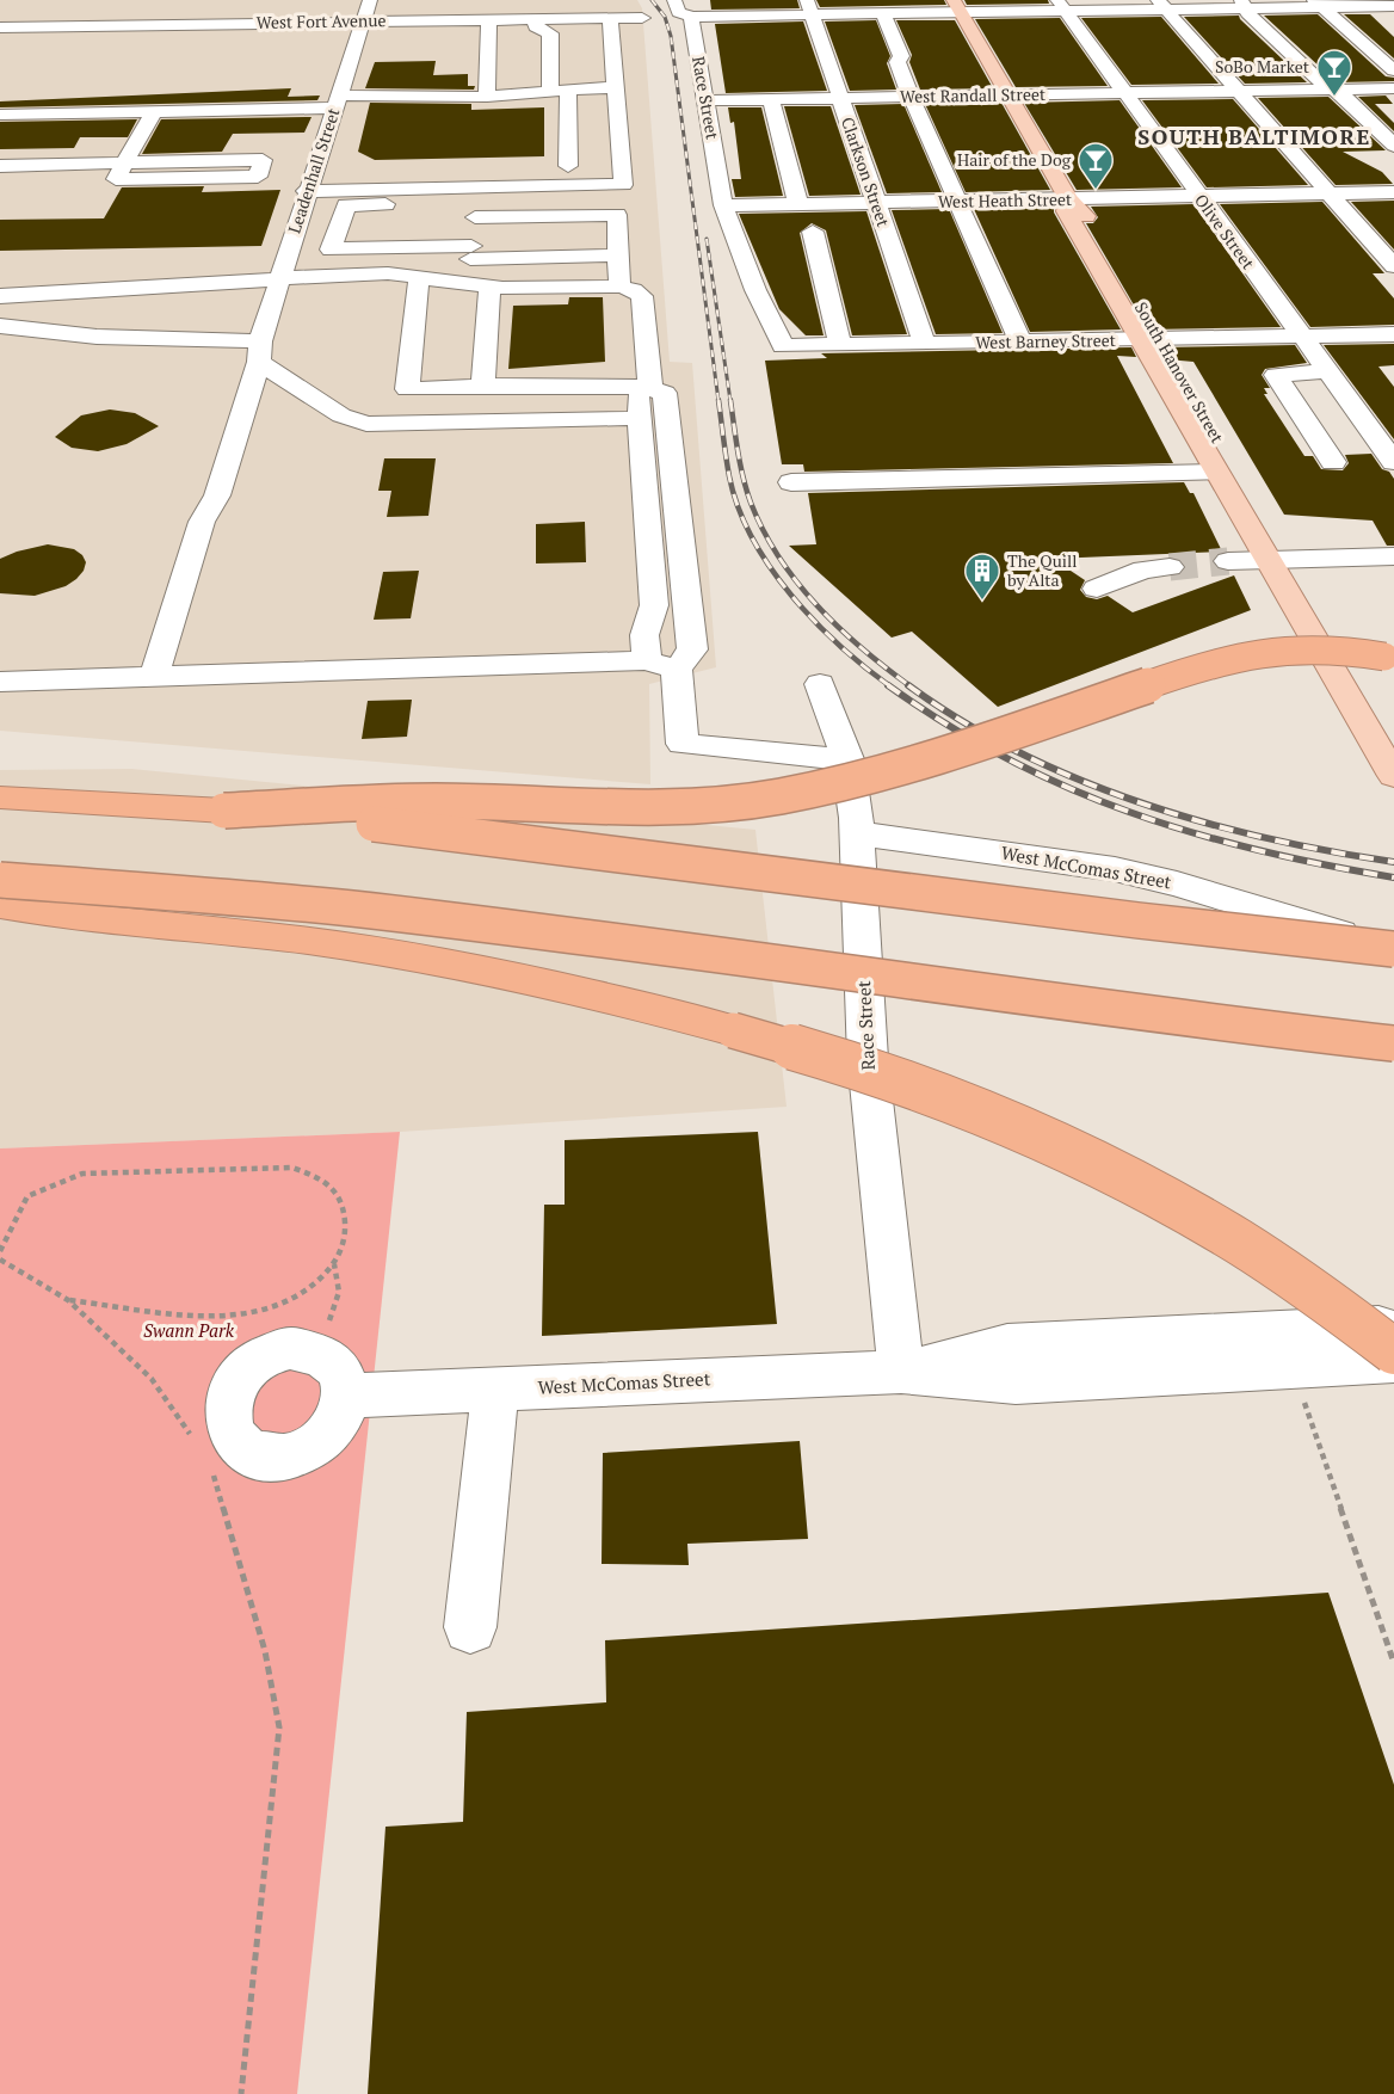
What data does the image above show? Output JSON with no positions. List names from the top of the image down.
{
  "streets": {
    "main road": ["South Hanover Street"],
    "street": [
      "West Fort Avenue",
      "West Randall Street",
      "Race Street",
      "Leadenhall Street",
      "Clarkson Street",
      "West Heath Street",
      "Olive Street",
      "West Barney Street",
      "West McComas Street"
    ]
  },
  "crossings": [
    ["West Fort Avenue", "Leadenhall Street"],
    ["West Randall Street", "Race Street"],
    ["West Randall Street", "Clarkson Street"],
    ["West Randall Street", "Olive Street"],
    ["West Randall Street", "South Hanover Street"],
    ["Race Street", "West Heath Street"],
    ["Race Street", "West Barney Street"],
    ["Race Street", "West McComas Street"],
    ["Clarkson Street", "West Heath Street"],
    ["Clarkson Street", "West Barney Street"],
    ["West Heath Street", "Olive Street"],
    ["West Heath Street", "South Hanover Street"],
    ["Olive Street", "West Barney Street"],
    ["West Barney Street", "South Hanover Street"]
  ],
  "districts": ["SOUTH BALTIMORE"],
  "parks": ["Swann Park"],
  "places": {
    "bar": ["SoBo Market", "Hair of the Dog"],
    "building": ["The Quill by Alta"]
  }
}
